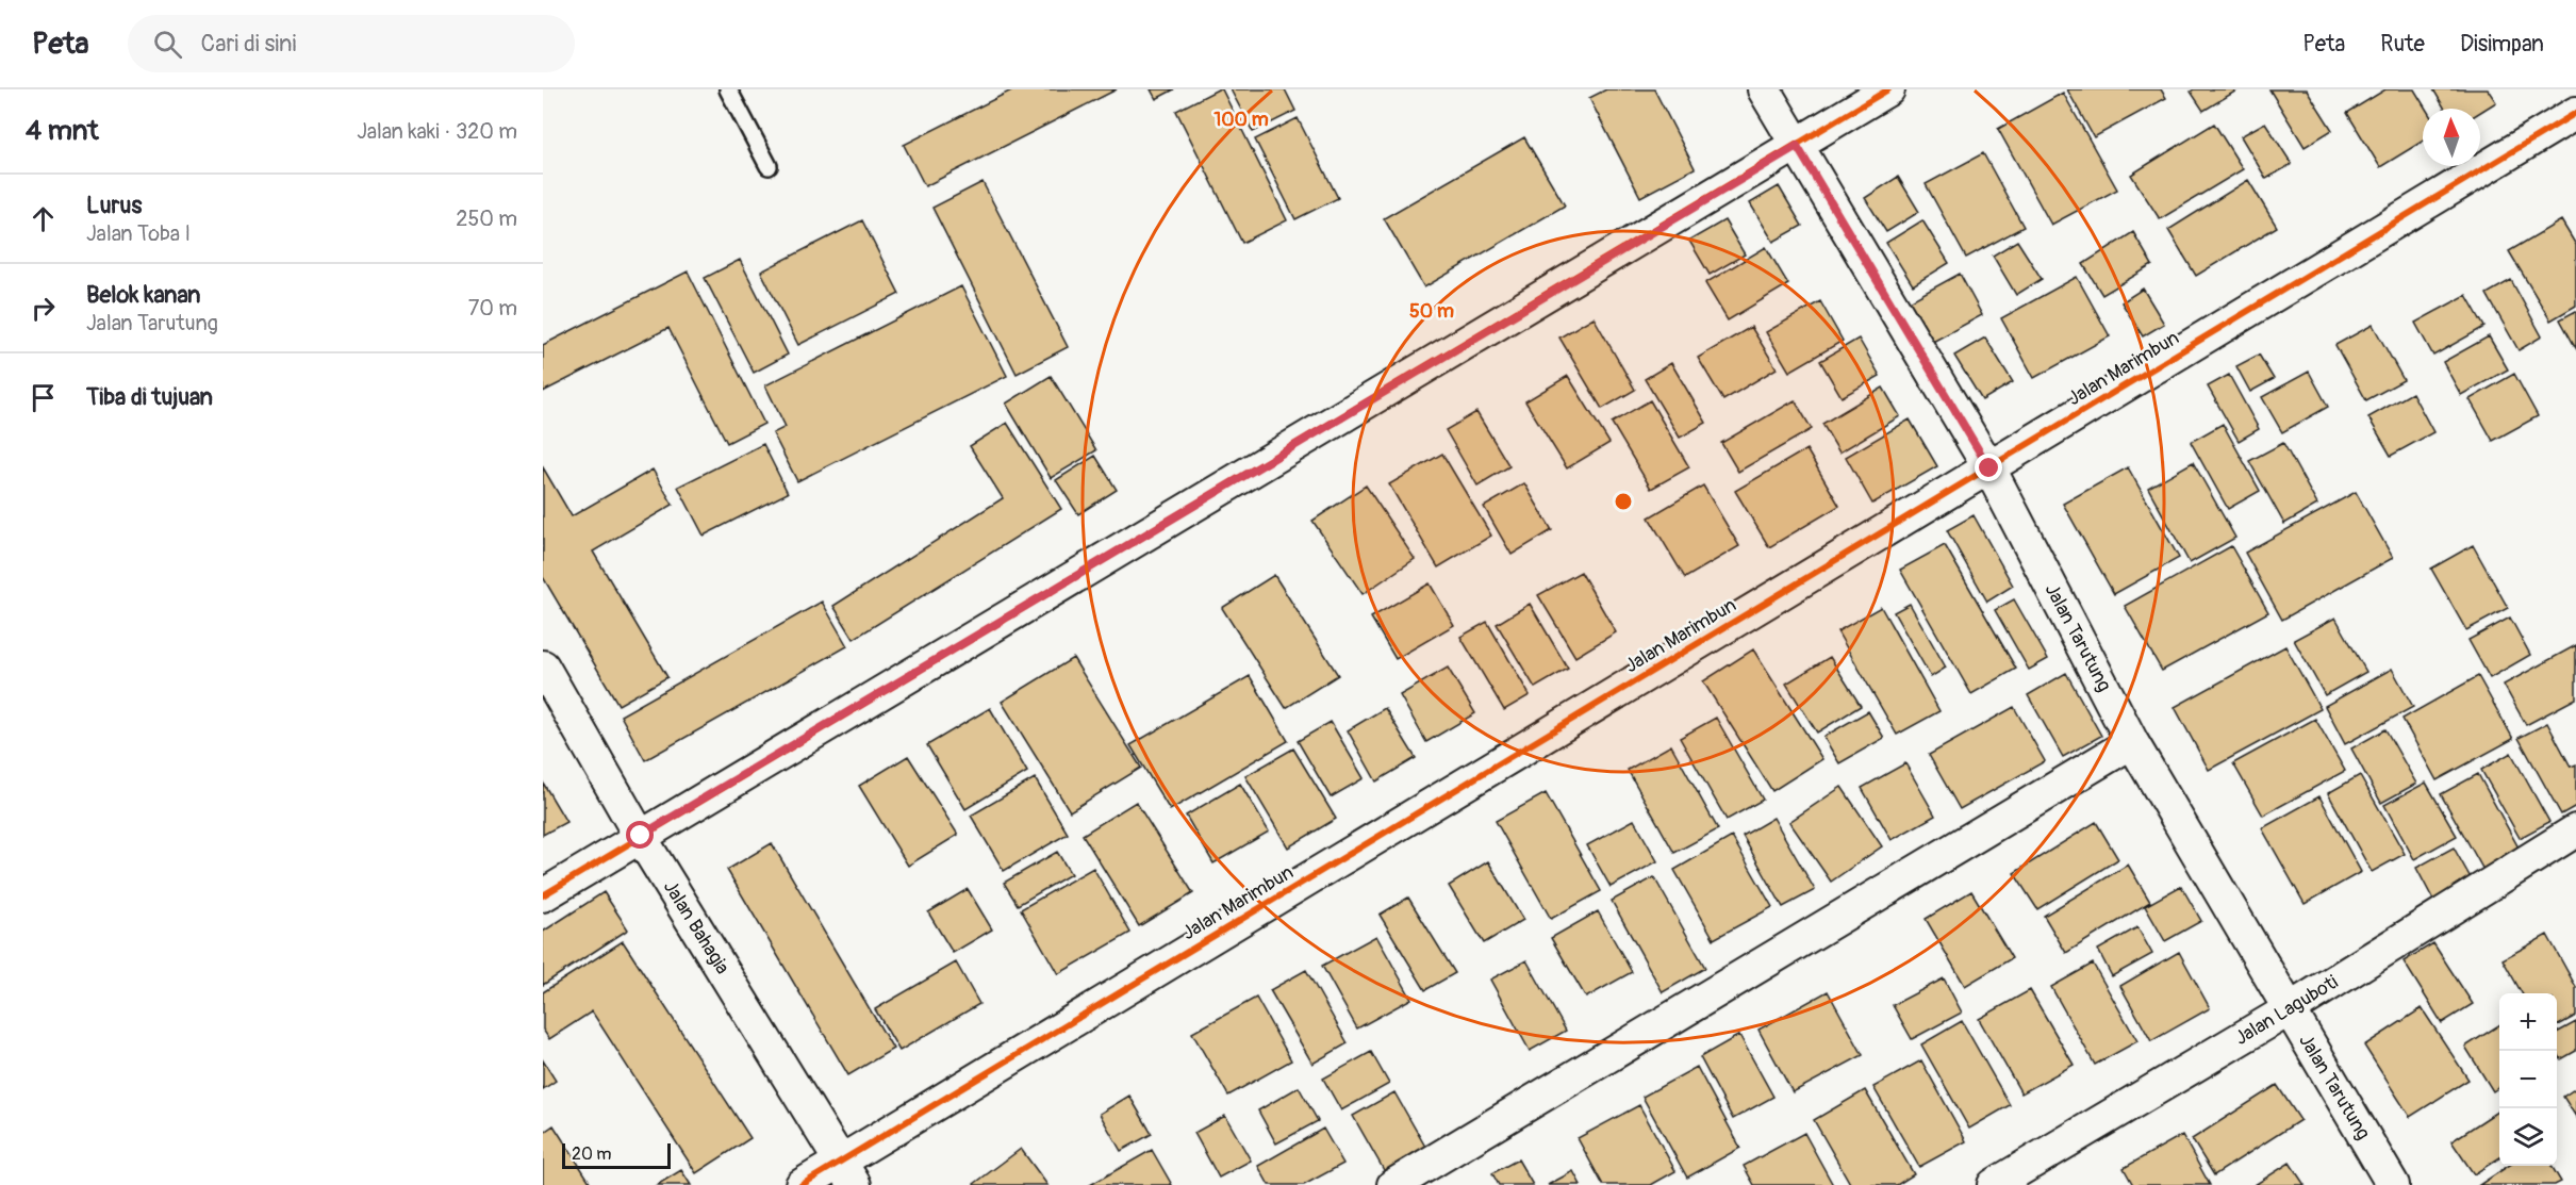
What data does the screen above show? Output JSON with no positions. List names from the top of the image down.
{
  "streets": {
    "street": [
      "Jalan Marimbun",
      "Jalan Tarutung",
      "Jalan Bahagia",
      "Jalan Laguboti"
    ]
  },
  "crossings": [
    ["Jalan Marimbun", "Jalan Tarutung"],
    ["Jalan Marimbun", "Jalan Bahagia"],
    ["Jalan Tarutung", "Jalan Laguboti"]
  ],
  "scale_bar": "20 m",
  "north": "top",
  "page": {
    "header": "Peta",
    "search": "Cari di sini",
    "nav": ["Peta", "Rute", "Disimpan"],
    "heading": ["4 mnt", "Jalan kaki · 320 m"],
    "list": [
      ["Lurus", "Jalan Toba I", "250 m"],
      ["Belok kanan", "Jalan Tarutung", "70 m"],
      "Tiba di tujuan"
    ],
    "map_buttons": ["+", "−"],
    "scale": "20 m"
  },
  "rings": ["100 m", "50 m"]
}
